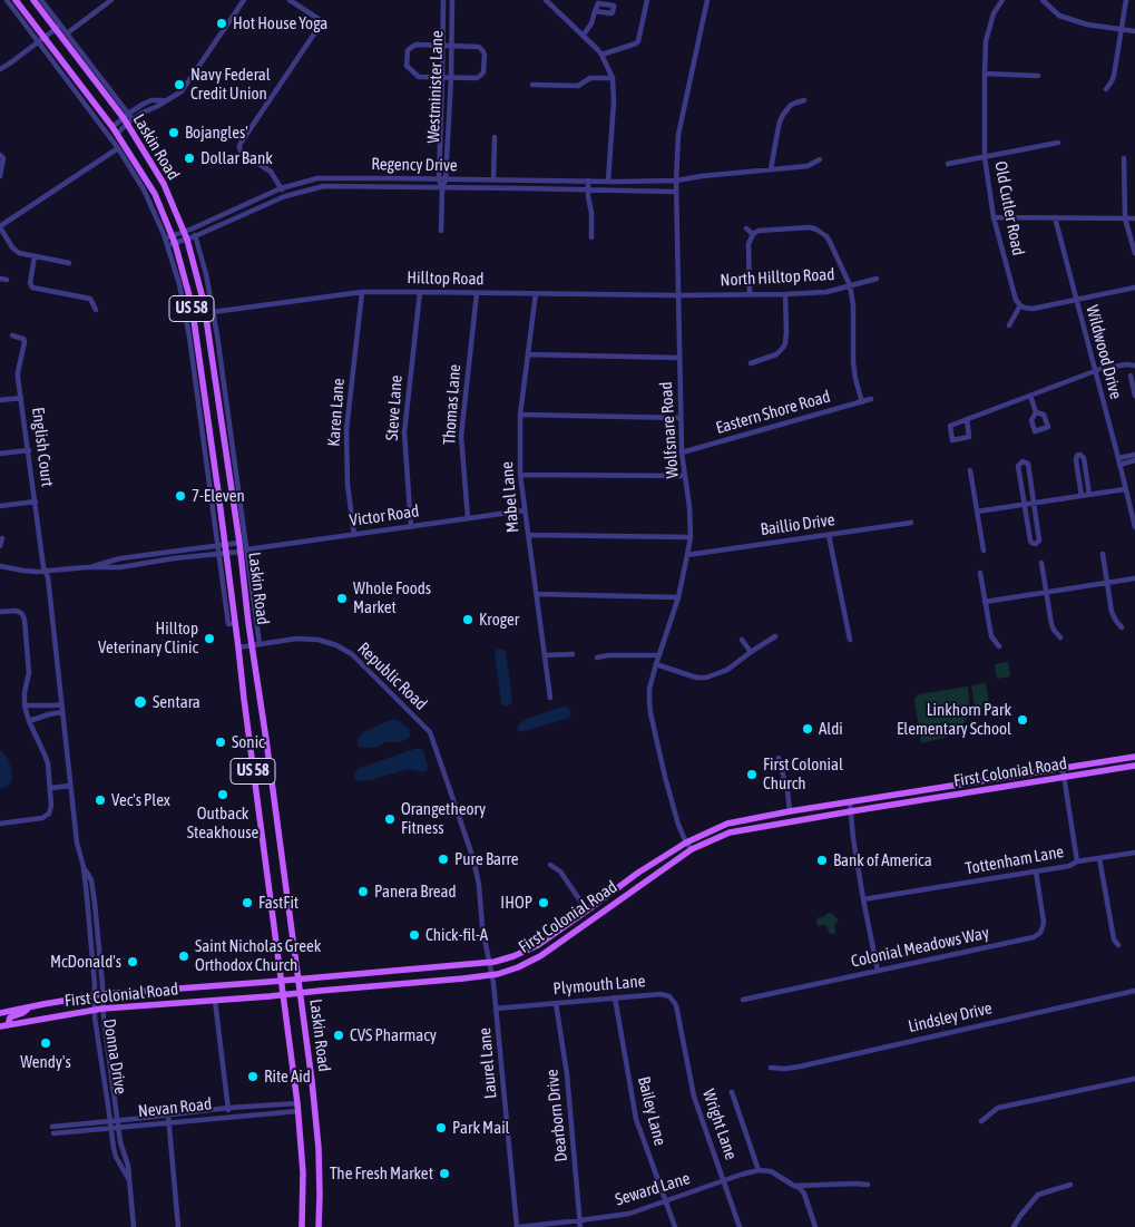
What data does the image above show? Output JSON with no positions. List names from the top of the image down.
{
  "streets": {
    "main road": ["Laskin Road", "US 58", "First Colonial Road"],
    "street": [
      "Westminister Lane",
      "Regency Drive",
      "Old Cutler Road",
      "North Hilltop Road",
      "Hilltop Road",
      "Wildwood Drive",
      "Thomas Lane",
      "Steve Lane",
      "Karen Lane",
      "Eastern Shore Road",
      "Wolfsnare Road",
      "English Court",
      "Mabel Lane",
      "Victor Road",
      "Baillio Drive",
      "Republic Road",
      "Tottenham Lane",
      "Colonial Meadows Way",
      "Plymouth Lane",
      "Lindsley Drive",
      "Donna Drive",
      "Laurel Lane",
      "Nevan Road",
      "Bailey Lane",
      "Dearborn Drive",
      "Wright Lane",
      "Seward Lane"
    ]
  },
  "crossings": [
    ["Westminister Lane", "Regency Drive"],
    ["Laskin Road", "Regency Drive"],
    ["Laskin Road", "Hilltop Road"],
    ["Laskin Road", "Victor Road"],
    ["Laskin Road", "Republic Road"],
    ["Laskin Road", "First Colonial Road"],
    ["Laskin Road", "Nevan Road"],
    ["Regency Drive", "Wolfsnare Road"],
    ["North Hilltop Road", "Hilltop Road"],
    ["North Hilltop Road", "Wolfsnare Road"],
    ["Hilltop Road", "Thomas Lane"],
    ["Hilltop Road", "Steve Lane"],
    ["Hilltop Road", "Karen Lane"],
    ["Hilltop Road", "Wolfsnare Road"],
    ["Hilltop Road", "Mabel Lane"],
    ["Thomas Lane", "Victor Road"],
    ["Steve Lane", "Victor Road"],
    ["Karen Lane", "Victor Road"],
    ["Eastern Shore Road", "Wolfsnare Road"],
    ["Wolfsnare Road", "Baillio Drive"],
    ["Wolfsnare Road", "First Colonial Road"],
    ["English Court", "Donna Drive"],
    ["Mabel Lane", "Victor Road"],
    ["Republic Road", "Laurel Lane"],
    ["First Colonial Road", "Tottenham Lane"],
    ["First Colonial Road", "Donna Drive"],
    ["First Colonial Road", "Laurel Lane"],
    ["Tottenham Lane", "Colonial Meadows Way"],
    ["Plymouth Lane", "Laurel Lane"],
    ["Plymouth Lane", "Bailey Lane"],
    ["Plymouth Lane", "Dearborn Drive"],
    ["Plymouth Lane", "Wright Lane"],
    ["Donna Drive", "Nevan Road"],
    ["Laurel Lane", "Seward Lane"],
    ["Bailey Lane", "Seward Lane"],
    ["Dearborn Drive", "Seward Lane"],
    ["Wright Lane", "Seward Lane"]
  ],
  "places": [
    "Hot House Yoga",
    "Navy Federal Credit Union",
    "Bojangles'",
    "Dollar Bank",
    "7-Eleven",
    "Whole Foods Market",
    "Kroger",
    "Hilltop Veterinary Clinic",
    "Sentara",
    "Linkhorn Park Elementary School",
    "Aldi",
    "Sonic",
    "First Colonial Church",
    "Outback Steakhouse",
    "Vec's Plex",
    "Orangetheory Fitness",
    "Pure Barre",
    "Bank of America",
    "Panera Bread",
    "FastFit",
    "IHOP",
    "Chick-fil-A",
    "Saint Nicholas Greek Orthodox Church",
    "McDonald's",
    "CVS Pharmacy",
    "Wendy's",
    "Rite Aid",
    "Park Mail",
    "The Fresh Market"
  ]
}
